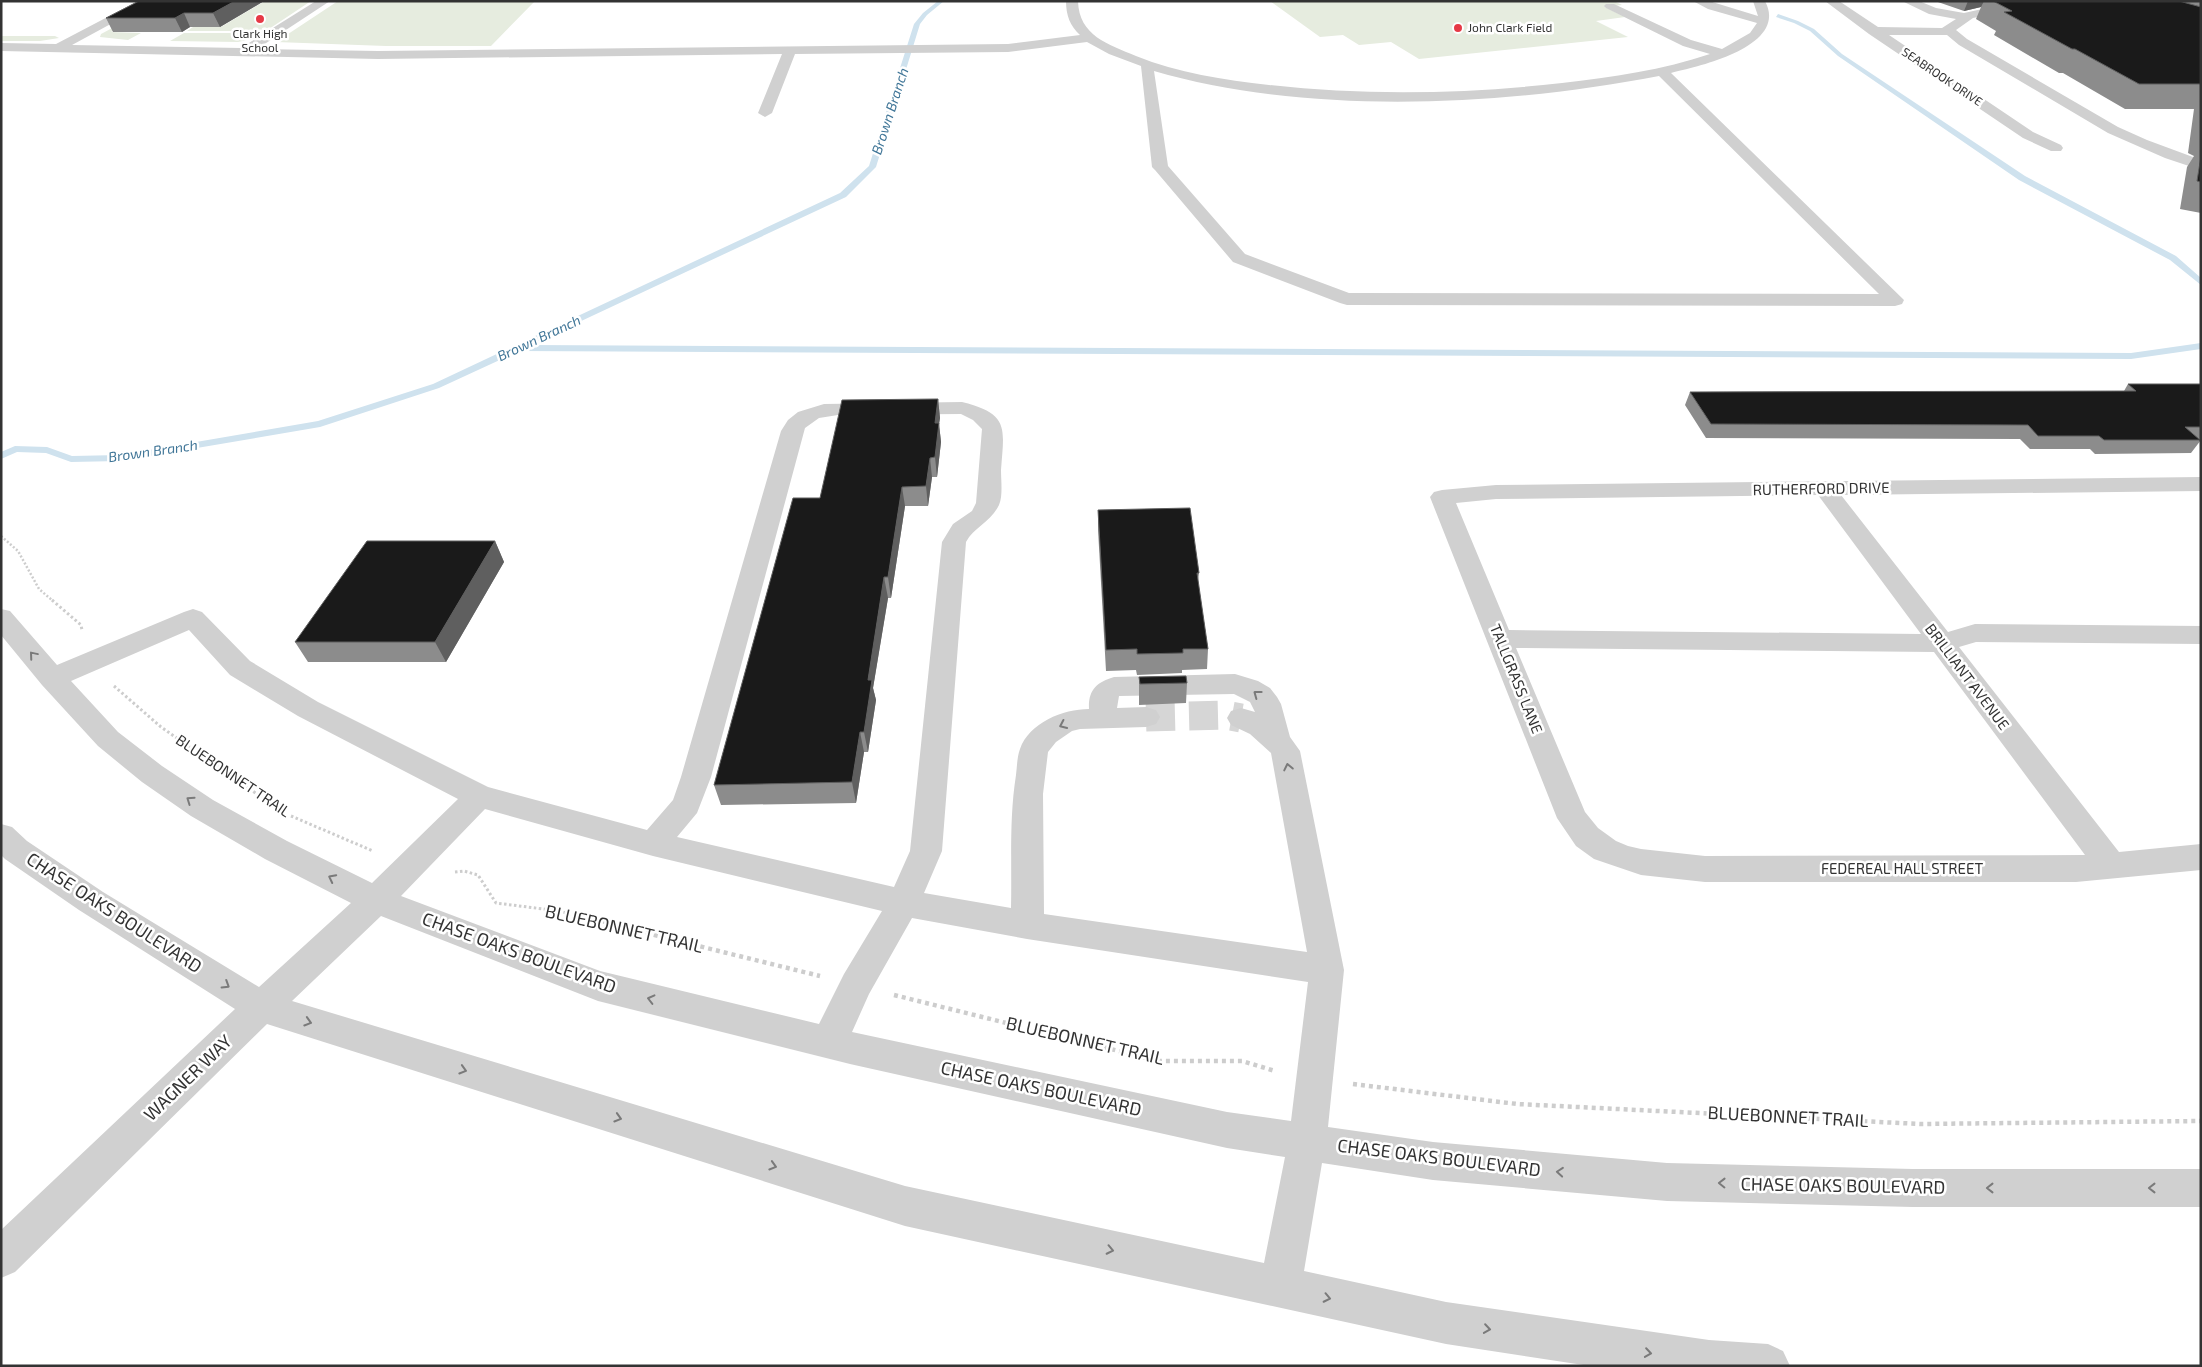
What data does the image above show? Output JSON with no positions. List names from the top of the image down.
{
  "streets": {
    "street": [
      "SEABROOK DRIVE",
      "RUTHERFORD DRIVE",
      "BRILLIANT AVENUE",
      "TALLGRASS LANE",
      "FEDEREAL HALL STREET",
      "CHASE OAKS BOULEVARD",
      "WAGNER WAY"
    ],
    "path": ["BLUEBONNET TRAIL"]
  },
  "crossings": [
    ["RUTHERFORD DRIVE", "BRILLIANT AVENUE"],
    ["RUTHERFORD DRIVE", "TALLGRASS LANE"],
    ["BRILLIANT AVENUE", "FEDEREAL HALL STREET"],
    ["TALLGRASS LANE", "FEDEREAL HALL STREET"],
    ["CHASE OAKS BOULEVARD", "WAGNER WAY"]
  ],
  "water": ["Brown Branch"],
  "places": ["Clark High School", "John Clark Field"]
}
